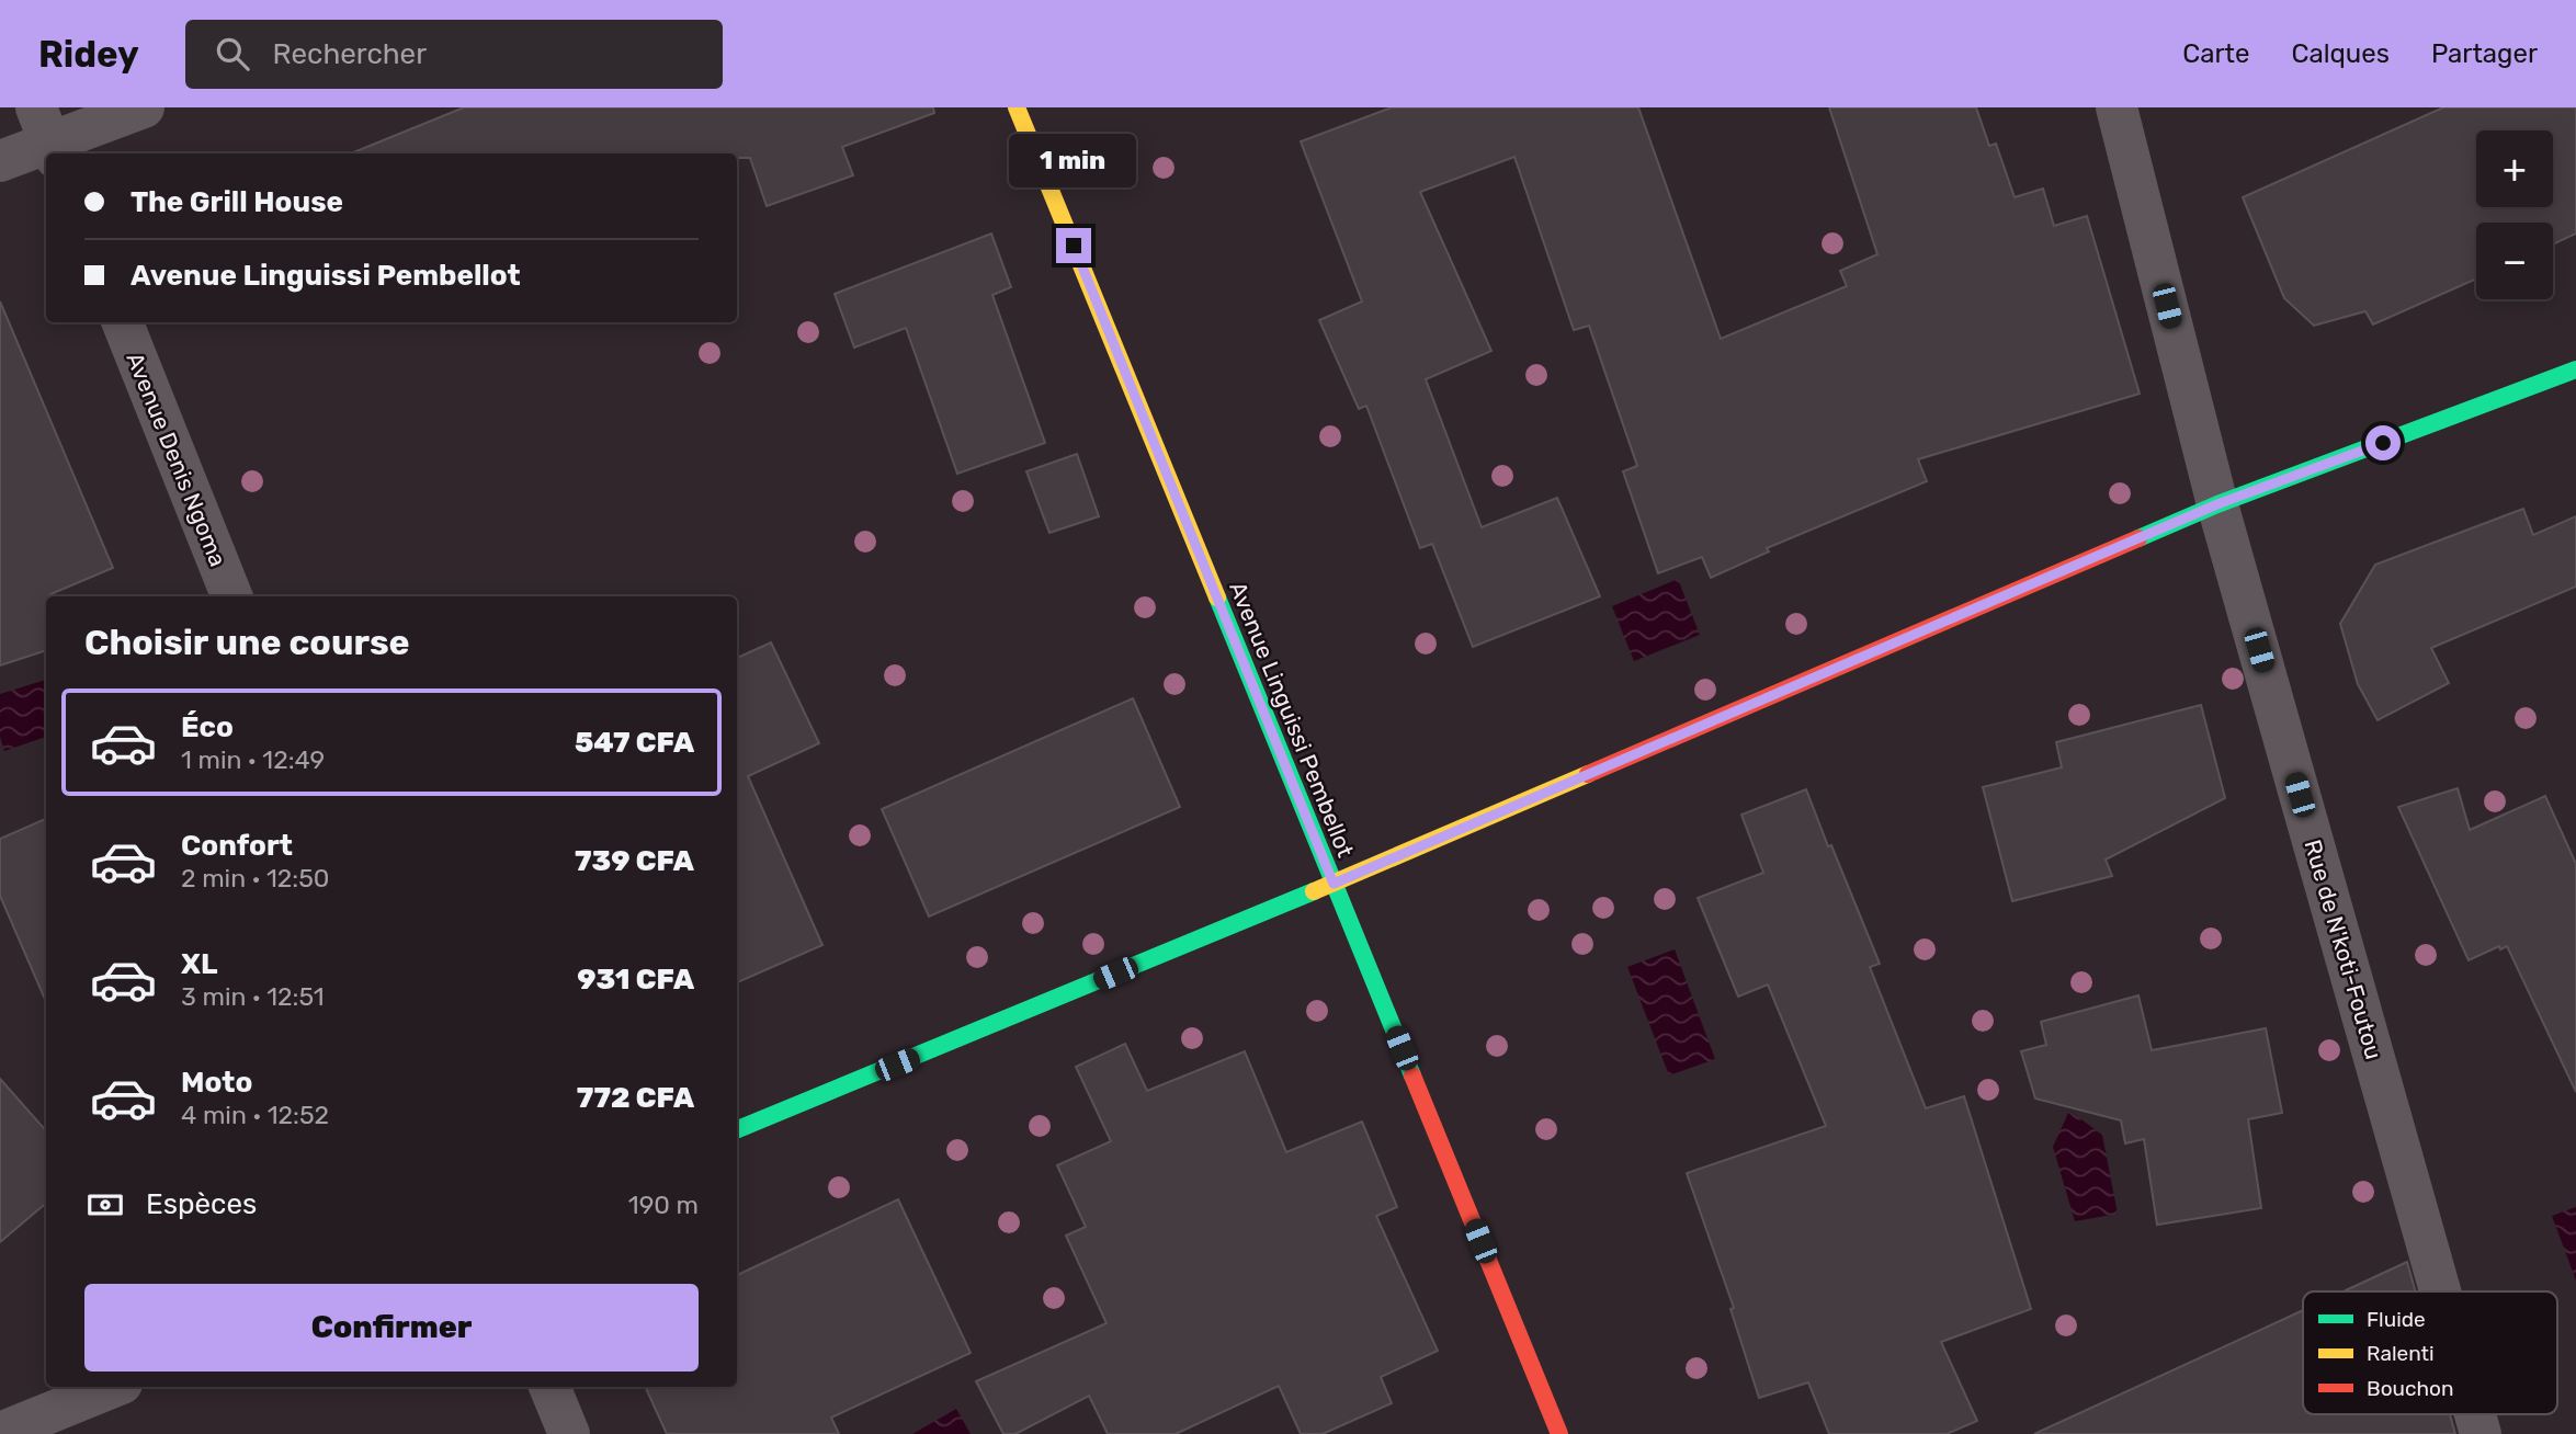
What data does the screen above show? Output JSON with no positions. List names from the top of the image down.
{
  "streets": {
    "street": ["Avenue Denis Ngoma", "Avenue Linguissi Pembellot", "Rue de N'koti-Foutou"]
  },
  "legend": ["Fluide", "Ralenti", "Bouchon"],
  "page": {
    "header": "Ridey",
    "search": "Rechercher",
    "nav": ["Carte", "Calques", "Partager"],
    "map_buttons": ["+", "−"],
    "bubble": "1 min",
    "banner": ["The Grill House", "Avenue Linguissi Pembellot"],
    "heading": "Choisir une course",
    "list": [
      {
        "name": "Éco",
        "note": "1 min · 12:49",
        "value": "547 CFA"
      },
      {
        "name": "Confort",
        "note": "2 min · 12:50",
        "value": "739 CFA"
      },
      {
        "name": "XL",
        "note": "3 min · 12:51",
        "value": "931 CFA"
      },
      {
        "name": "Moto",
        "note": "4 min · 12:52",
        "value": "772 CFA"
      }
    ],
    "pay": ["Espèces", "190 m"],
    "buttons": "Confirmer"
  }
}
